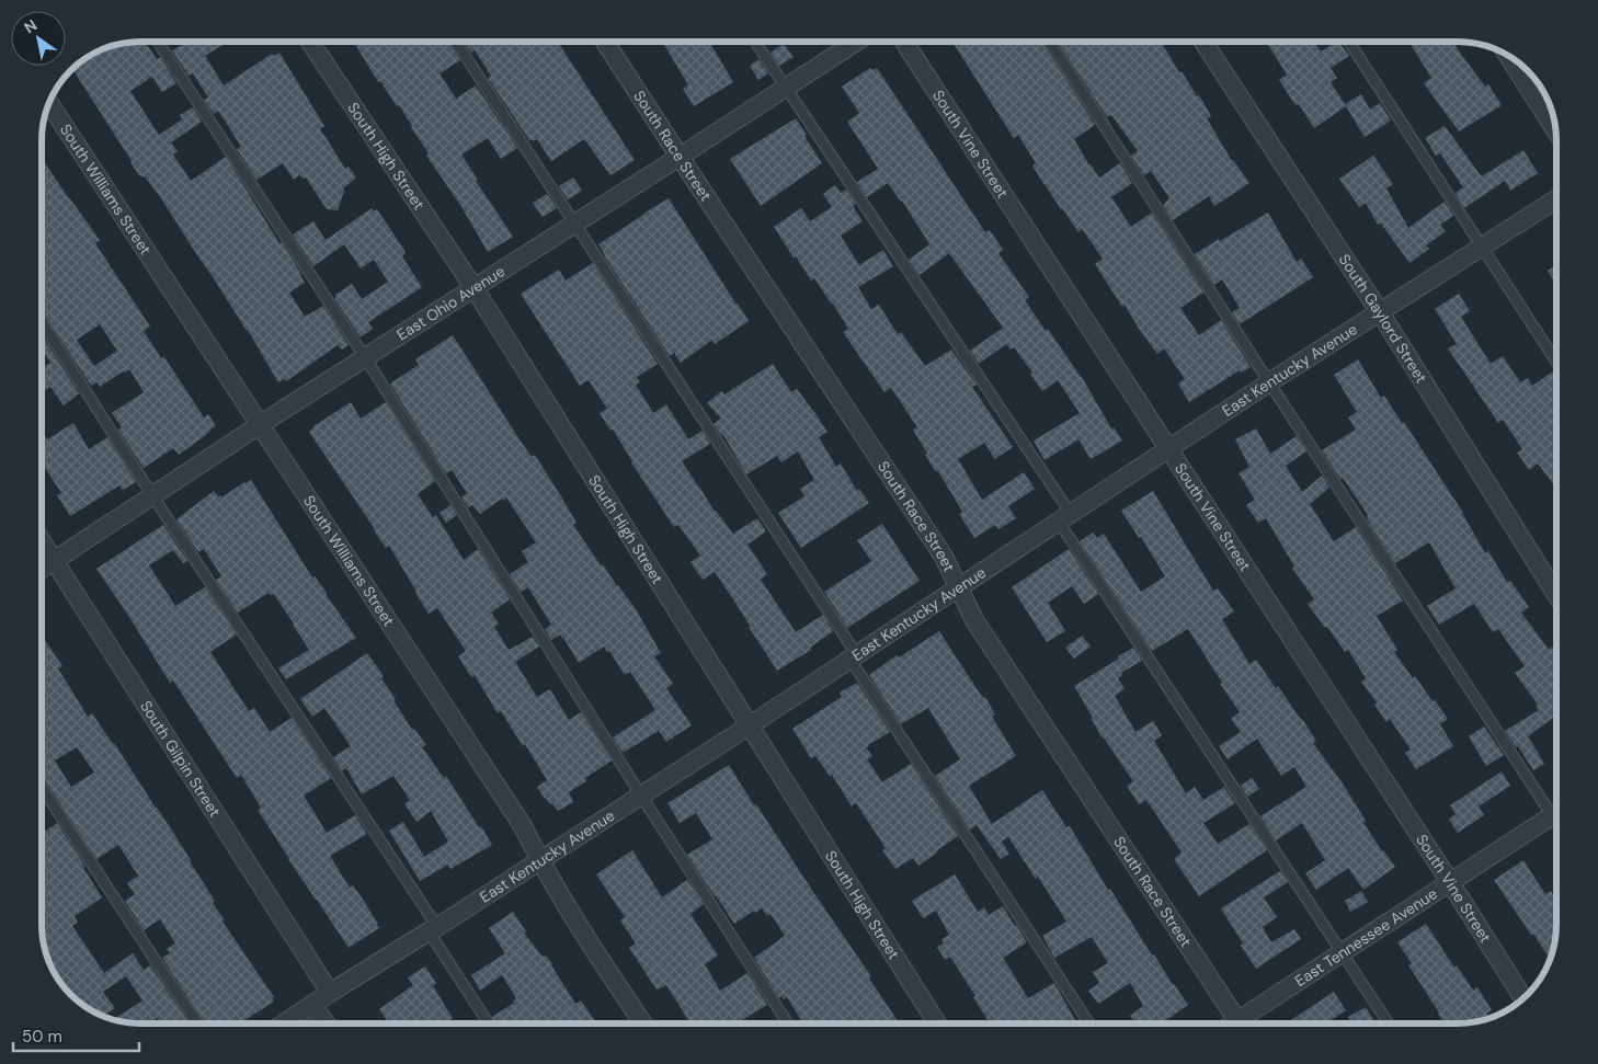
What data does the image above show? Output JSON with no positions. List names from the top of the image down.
{
  "streets": {
    "street": [
      "South Vine Street",
      "South Race Street",
      "South High Street",
      "South Williams Street",
      "East Ohio Avenue",
      "South Gaylord Street",
      "East Kentucky Avenue",
      "South Gilpin Street",
      "East Tennessee Avenue"
    ]
  },
  "crossings": [
    ["South Vine Street", "East Kentucky Avenue"],
    ["South Vine Street", "East Tennessee Avenue"],
    ["South Race Street", "East Ohio Avenue"],
    ["South Race Street", "East Kentucky Avenue"],
    ["South High Street", "East Ohio Avenue"],
    ["South High Street", "East Kentucky Avenue"],
    ["South Williams Street", "East Ohio Avenue"],
    ["South Williams Street", "East Kentucky Avenue"],
    ["East Ohio Avenue", "South Gilpin Street"],
    ["South Gaylord Street", "East Kentucky Avenue"],
    ["East Kentucky Avenue", "South Gilpin Street"]
  ],
  "scale_bar": "50 m",
  "north": "top left"
}
